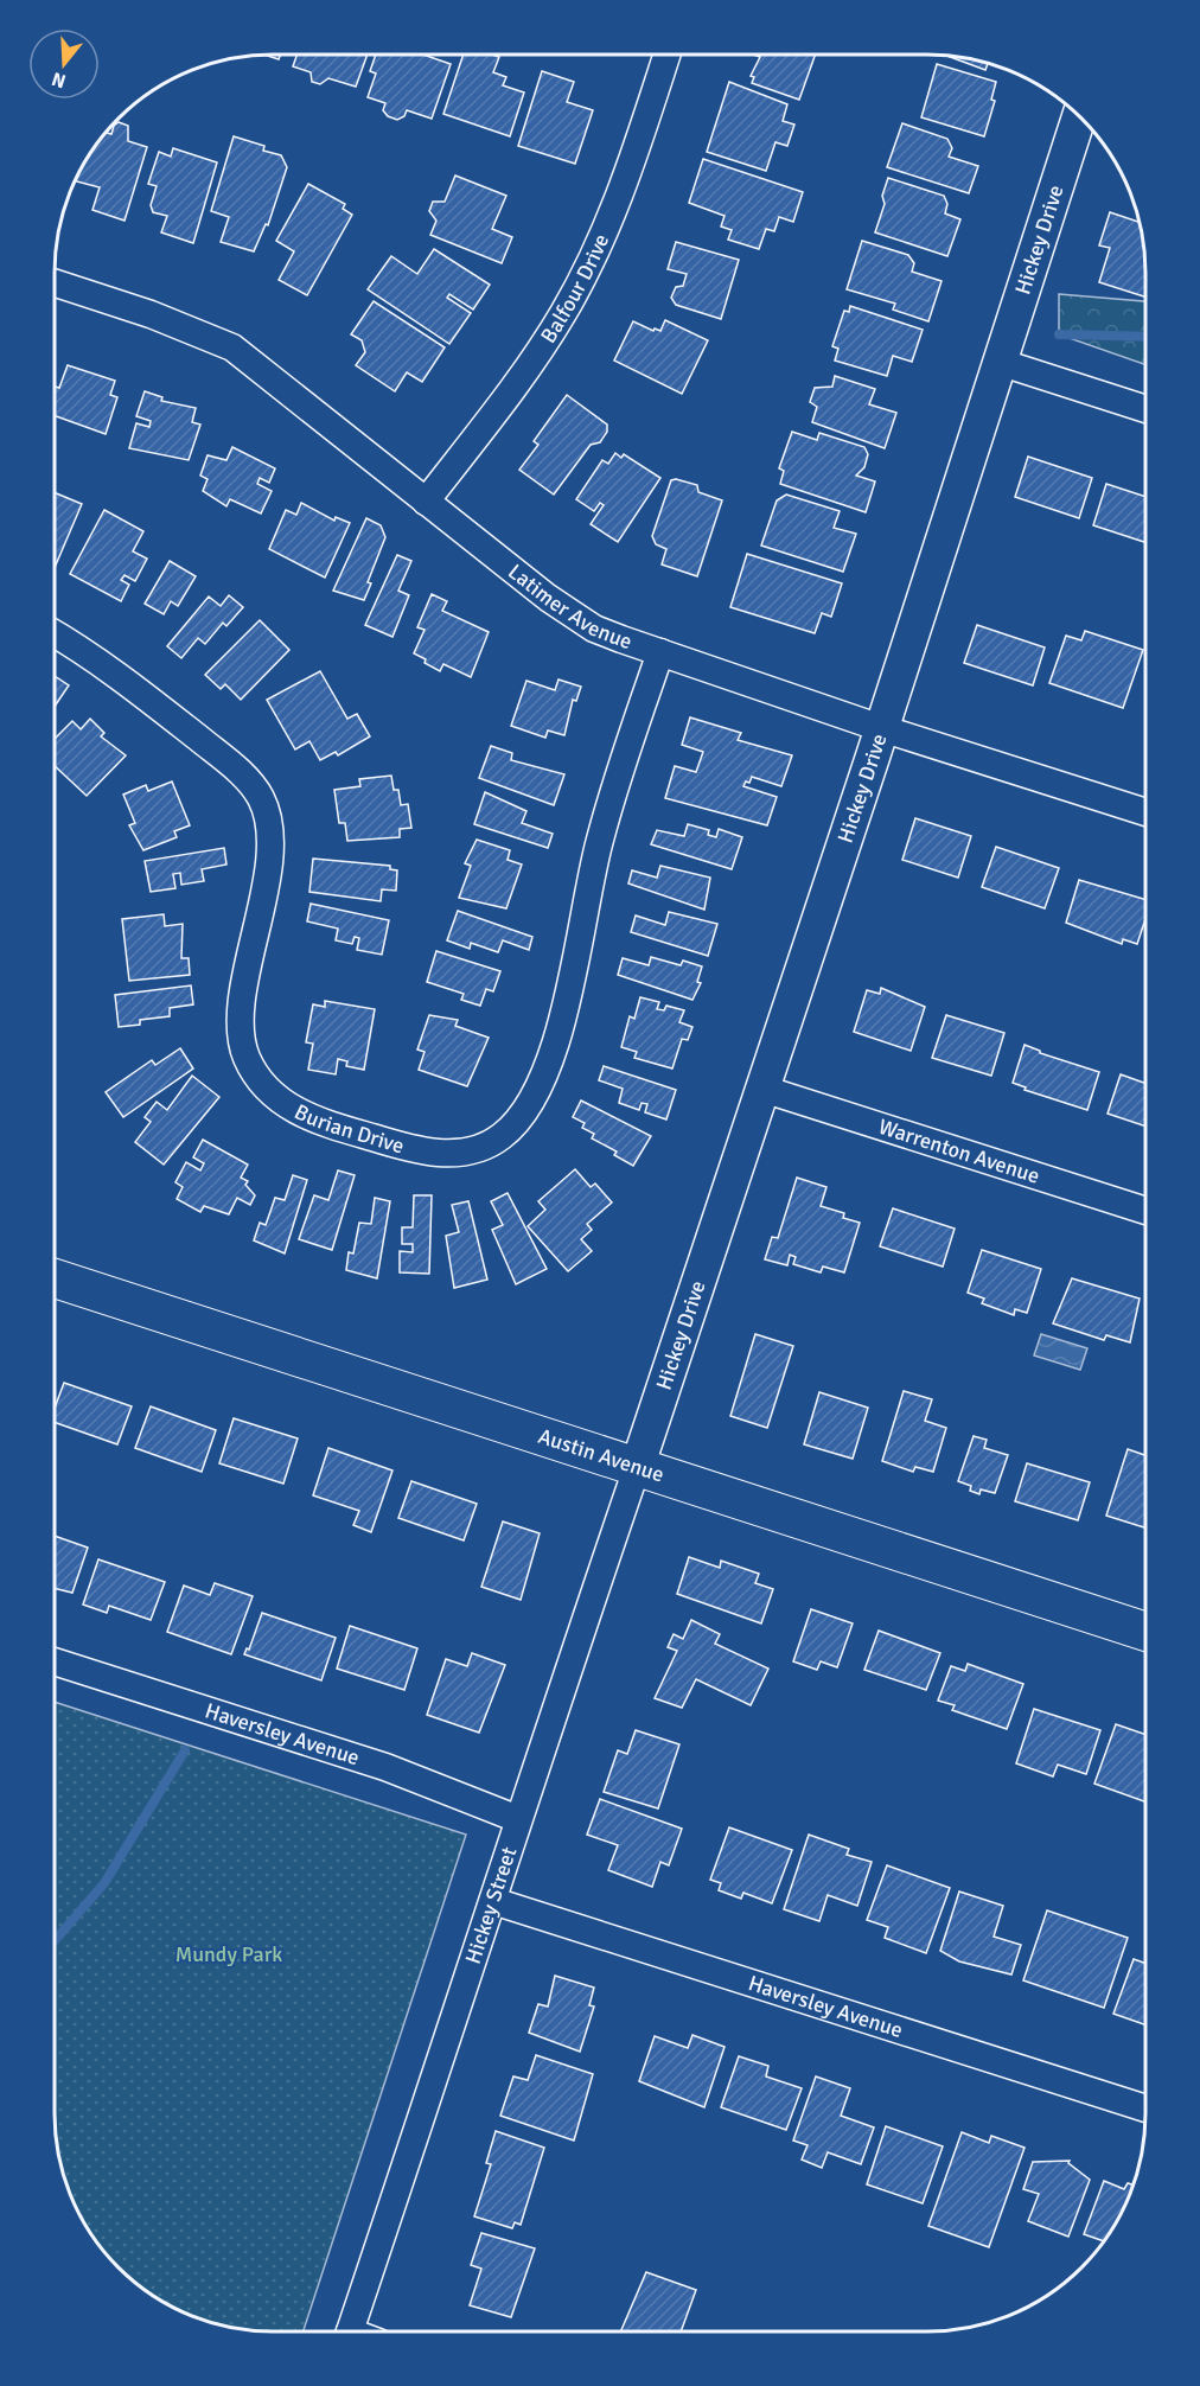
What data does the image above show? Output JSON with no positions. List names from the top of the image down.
{
  "streets": {
    "main road": ["Austin Avenue"],
    "street": [
      "Hickey Drive",
      "Balfour Drive",
      "Latimer Avenue",
      "Burian Drive",
      "Warrenton Avenue",
      "Haversley Avenue",
      "Hickey Street"
    ]
  },
  "crossings": [
    ["Hickey Drive", "Latimer Avenue"],
    ["Hickey Drive", "Warrenton Avenue"],
    ["Hickey Drive", "Austin Avenue"],
    ["Hickey Drive", "Hickey Street"],
    ["Balfour Drive", "Latimer Avenue"],
    ["Latimer Avenue", "Burian Drive"],
    ["Austin Avenue", "Hickey Street"],
    ["Haversley Avenue", "Hickey Street"]
  ],
  "parks": ["Mundy Park"],
  "north": "bottom"
}
